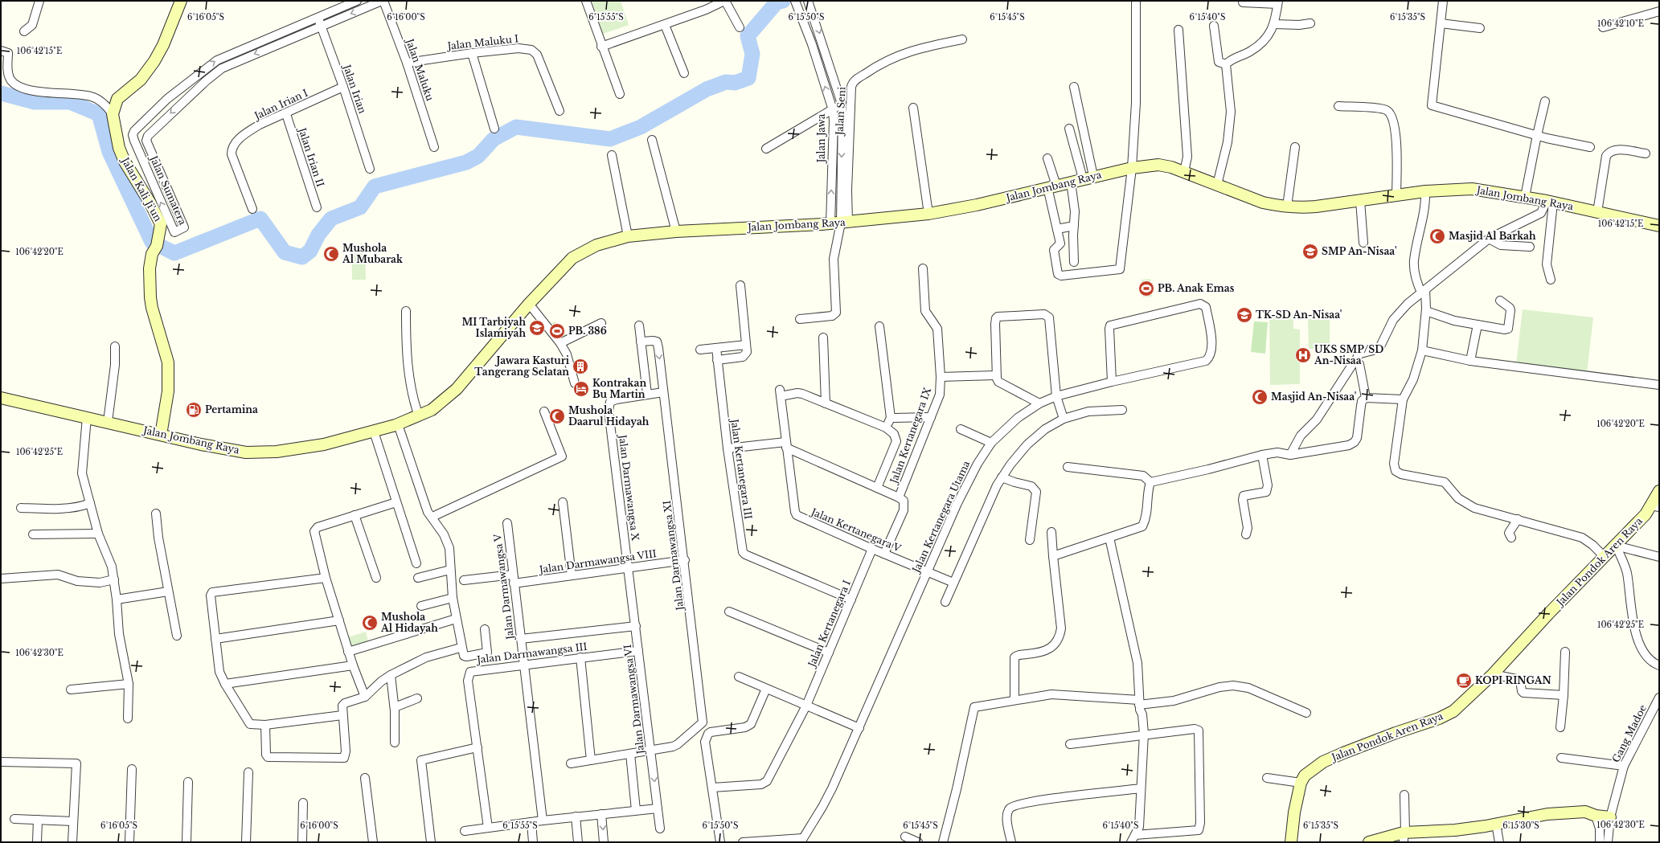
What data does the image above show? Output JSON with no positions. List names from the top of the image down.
{
  "streets": {
    "main road": ["Jalan Jombang Raya", "Jalan Kali Ji'un", "Jalan Pondok Aren Raya"],
    "street": [
      "Jalan Maluku I",
      "Jalan Maluku",
      "Jalan Irian",
      "Jalan Irian I",
      "Jalan Seni",
      "Jalan Jawa",
      "Jalan Irian II",
      "Jalan Sumatera",
      "Jalan Kertanegara IX",
      "Jalan Kertanegara III",
      "Jalan Darmawangsa X",
      "Jalan Kertanegara Utama",
      "Jalan Kertanegara V",
      "Jalan Darmawangsa XI",
      "Jalan Darmawangsa VIII",
      "Jalan Darmawangsa V",
      "Jalan Kertanegara I",
      "Jalan Darmawangsa III",
      "Jalan Darmawangsa VI",
      "Gang Madoe"
    ]
  },
  "crossings": [
    ["Jalan Maluku I", "Jalan Maluku"],
    ["Jalan Maluku", "Jalan Sumatera"],
    ["Jalan Irian", "Jalan Irian I"],
    ["Jalan Irian", "Jalan Sumatera"],
    ["Jalan Irian I", "Jalan Irian II"],
    ["Jalan Seni", "Jalan Jawa"],
    ["Jalan Seni", "Jalan Jombang Raya"],
    ["Jalan Jawa", "Jalan Jombang Raya"],
    ["Jalan Jombang Raya", "Jalan Kali Ji'un"],
    ["Jalan Kertanegara III", "Jalan Kertanegara I"],
    ["Jalan Darmawangsa X", "Jalan Darmawangsa VIII"],
    ["Jalan Darmawangsa X", "Jalan Darmawangsa VI"],
    ["Jalan Kertanegara Utama", "Jalan Kertanegara V"],
    ["Jalan Kertanegara V", "Jalan Kertanegara I"],
    ["Jalan Darmawangsa XI", "Jalan Darmawangsa VIII"],
    ["Jalan Darmawangsa XI", "Jalan Darmawangsa VI"],
    ["Jalan Darmawangsa VIII", "Jalan Darmawangsa V"],
    ["Jalan Darmawangsa VIII", "Jalan Darmawangsa VI"],
    ["Jalan Darmawangsa V", "Jalan Darmawangsa III"],
    ["Jalan Darmawangsa III", "Jalan Darmawangsa VI"]
  ],
  "places": {
    "mosque": [
      "Masjid Al Barkah",
      "Mushola Al Mubarak",
      "Masjid An-Nisaa'",
      "Mushola Daarul Hidayah",
      "Mushola Al Hidayah"
    ],
    "school or university": ["SMP An-Nisaa'", "TK-SD An-Nisaa'", "MI Tarbiyah Islamiyah"],
    "sports": ["PB. Anak Emas", "PB. 386"],
    "hospital": ["UKS SMP/SD An-Nisaa"],
    "building": ["Jawara Kasturi Tangerang Selatan"],
    "hotel": ["Kontrakan Bu Martin"],
    "fuel station": ["Pertamina"],
    "cafe": ["KOPI RINGAN"]
  },
  "coordinates": [
    "6°16'05\"S",
    "6°16'00\"S",
    "6°15'55\"S",
    "6°15'50\"S",
    "6°15'45\"S",
    "6°15'40\"S",
    "6°15'35\"S",
    "106°42'10\"E",
    "106°42'15\"E",
    "106°42'20\"E",
    "106°42'25\"E",
    "106°42'30\"E",
    "6°15'30\"S"
  ]
}
